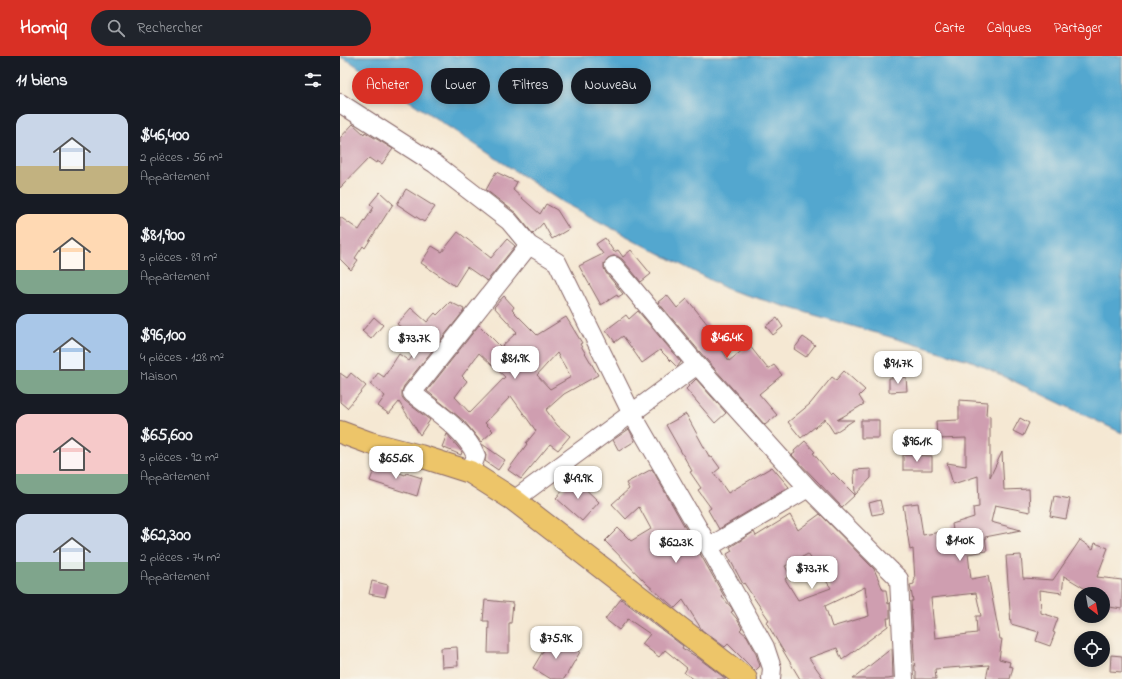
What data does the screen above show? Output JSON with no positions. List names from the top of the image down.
{
  "north": "bottom right",
  "page": {
    "header": "Homiq",
    "search": "Rechercher",
    "nav": ["Carte", "Calques", "Partager"],
    "heading": "11 biens",
    "chip": [
      "Acheter",
      "Louer",
      "Filtres",
      "Nouveau"
    ],
    "list": [
      {
        "name": "$46,400",
        "note": "2 pièces · 56 m² · Appartement"
      },
      {
        "name": "$81,900",
        "note": "3 pièces · 89 m² · Appartement"
      },
      {
        "name": "$96,100",
        "note": "4 pièces · 128 m² · Maison"
      },
      {
        "name": "$65,600",
        "note": "3 pièces · 92 m² · Appartement"
      },
      {
        "name": "$62,300",
        "note": "2 pièces · 74 m² · Appartement"
      }
    ],
    "price": [
      "$46.4K",
      "$73.7K",
      "$81.9K",
      "$91.7K",
      "$96.1K",
      "$65.6K",
      "$49.9K",
      "$140K",
      "$62.3K",
      "$73.7K",
      "$75.9K"
    ]
  }
}
